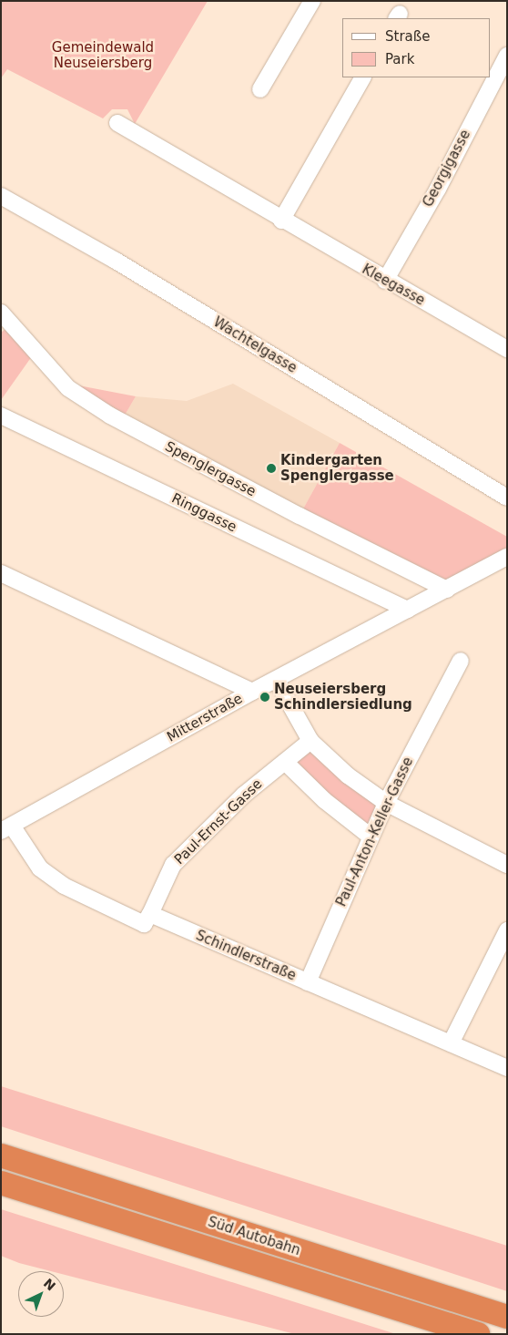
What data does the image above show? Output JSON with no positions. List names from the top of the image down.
{
  "streets": {
    "highway": ["Süd Autobahn"],
    "street": [
      "Georgigasse",
      "Kleegasse",
      "Wachtelgasse",
      "Spenglergasse",
      "Ringgasse",
      "Mitterstraße",
      "Paul-Ernst-Gasse",
      "Paul-Anton-Keller-Gasse",
      "Schindlerstraße"
    ]
  },
  "crossings": [
    ["Georgigasse", "Kleegasse"],
    ["Spenglergasse", "Mitterstraße"],
    ["Ringgasse", "Mitterstraße"],
    ["Paul-Ernst-Gasse", "Schindlerstraße"],
    ["Paul-Anton-Keller-Gasse", "Schindlerstraße"]
  ],
  "parks": ["Gemeindewald Neuseiersberg"],
  "places": ["Kindergarten Spenglergasse", "Neuseiersberg Schindlersiedlung"],
  "legend": ["Straße", "Park"],
  "north": "top right"
}
